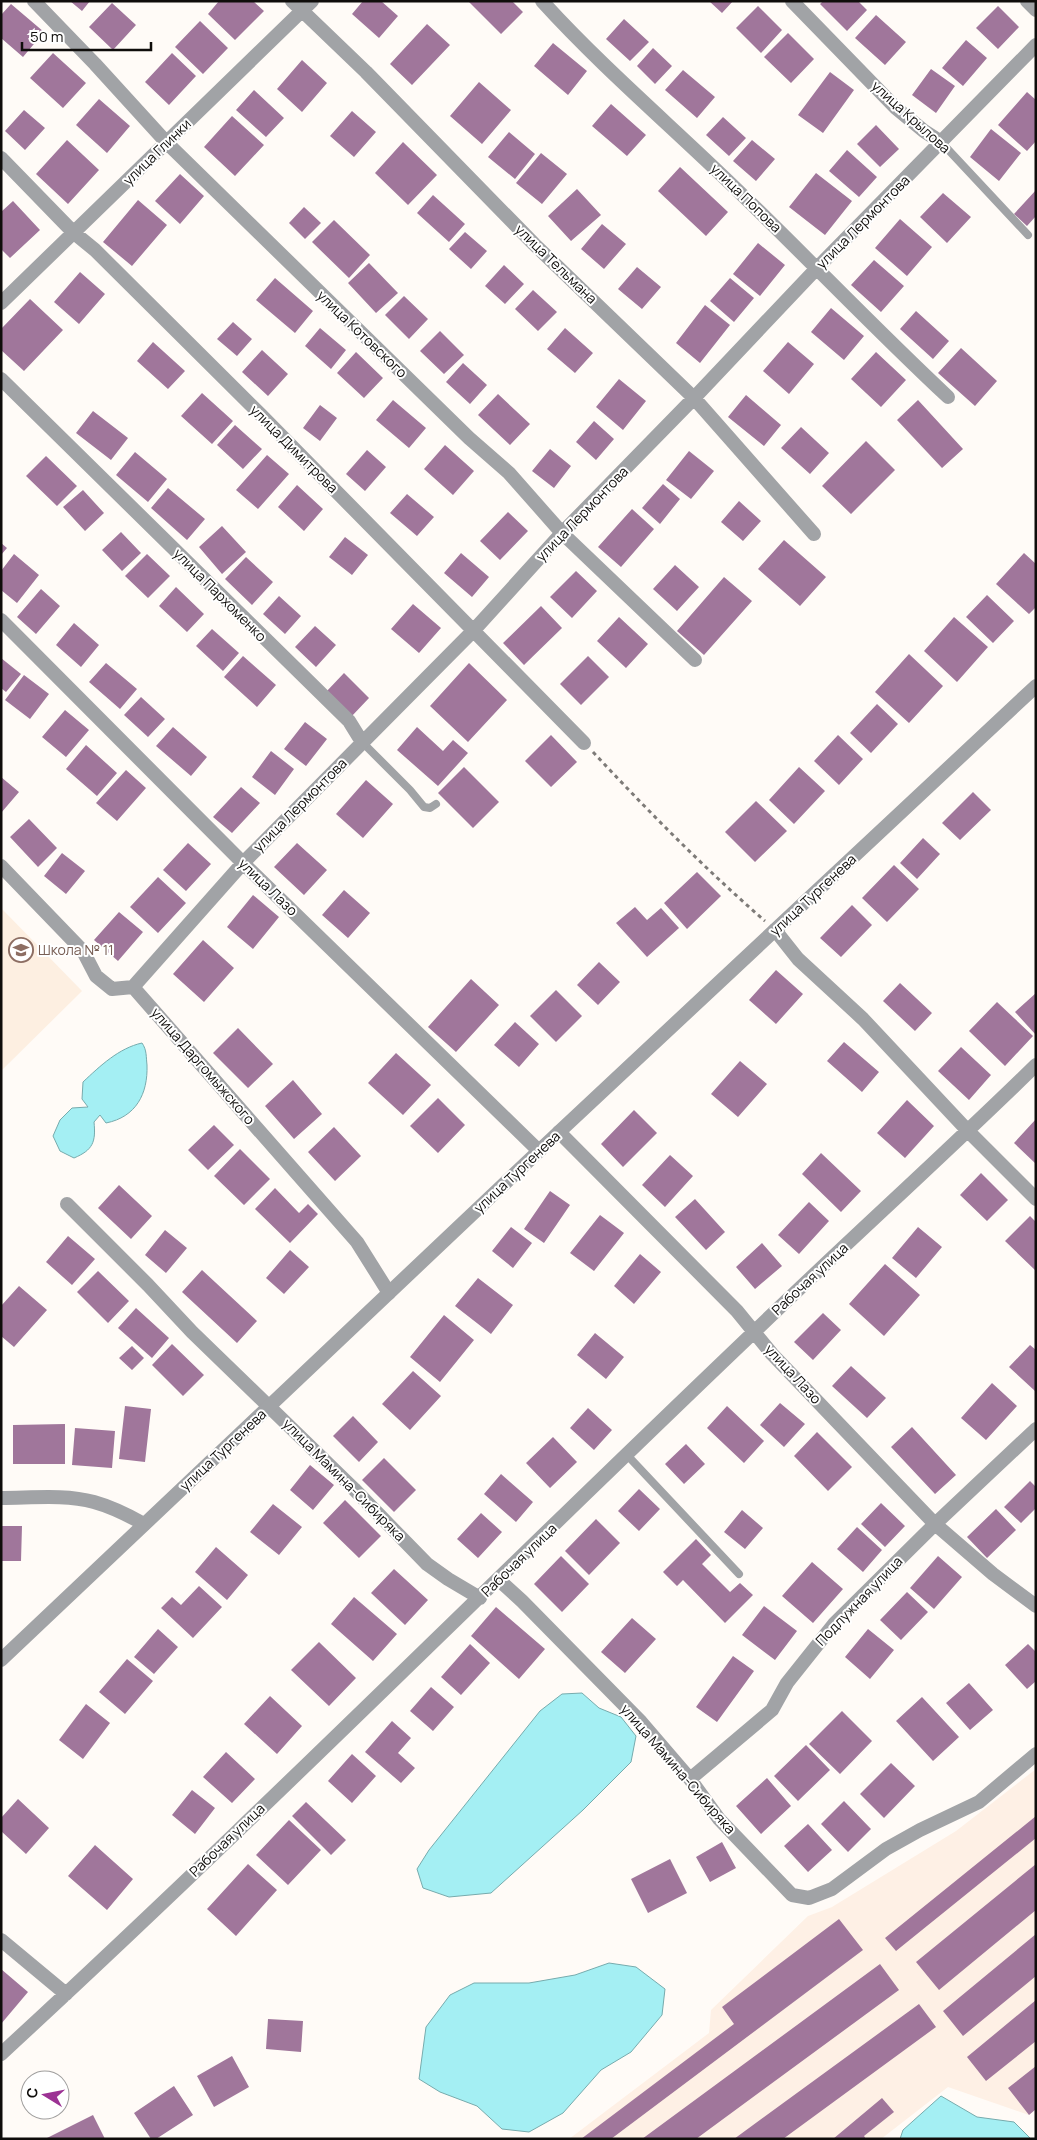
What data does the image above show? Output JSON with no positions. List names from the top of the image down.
{
  "streets": {
    "street": [
      "улица Крылова",
      "улица Глинки",
      "улица Попова",
      "улица Лермонтова",
      "улица Тельмана",
      "улица Котовского",
      "улица Димитрова",
      "улица Пархоменко",
      "улица Лазо",
      "улица Тургенева",
      "улица Даргомыжского",
      "Рабочая улица",
      "улица Мамина-Сибиряка",
      "Подлужная улица"
    ]
  },
  "crossings": [
    ["улица Крылова", "улица Лермонтова"],
    ["улица Глинки", "улица Тельмана"],
    ["улица Глинки", "улица Котовского"],
    ["улица Глинки", "улица Димитрова"],
    ["улица Попова", "улица Лермонтова"],
    ["улица Лермонтова", "улица Тельмана"],
    ["улица Лермонтова", "улица Котовского"],
    ["улица Лермонтова", "улица Димитрова"],
    ["улица Лермонтова", "улица Пархоменко"],
    ["улица Лермонтова", "улица Лазо"],
    ["улица Лермонтова", "улица Даргомыжского"],
    ["улица Лазо", "улица Тургенева"],
    ["улица Лазо", "Рабочая улица"],
    ["улица Лазо", "Подлужная улица"],
    ["улица Тургенева", "улица Даргомыжского"],
    ["улица Тургенева", "улица Мамина-Сибиряка"],
    ["Рабочая улица", "улица Мамина-Сибиряка"],
    ["улица Мамина-Сибиряка", "Подлужная улица"]
  ],
  "places": {
    "school or university": ["Школа № 11"]
  },
  "scale_bar": "50 m",
  "north": "left"
}
